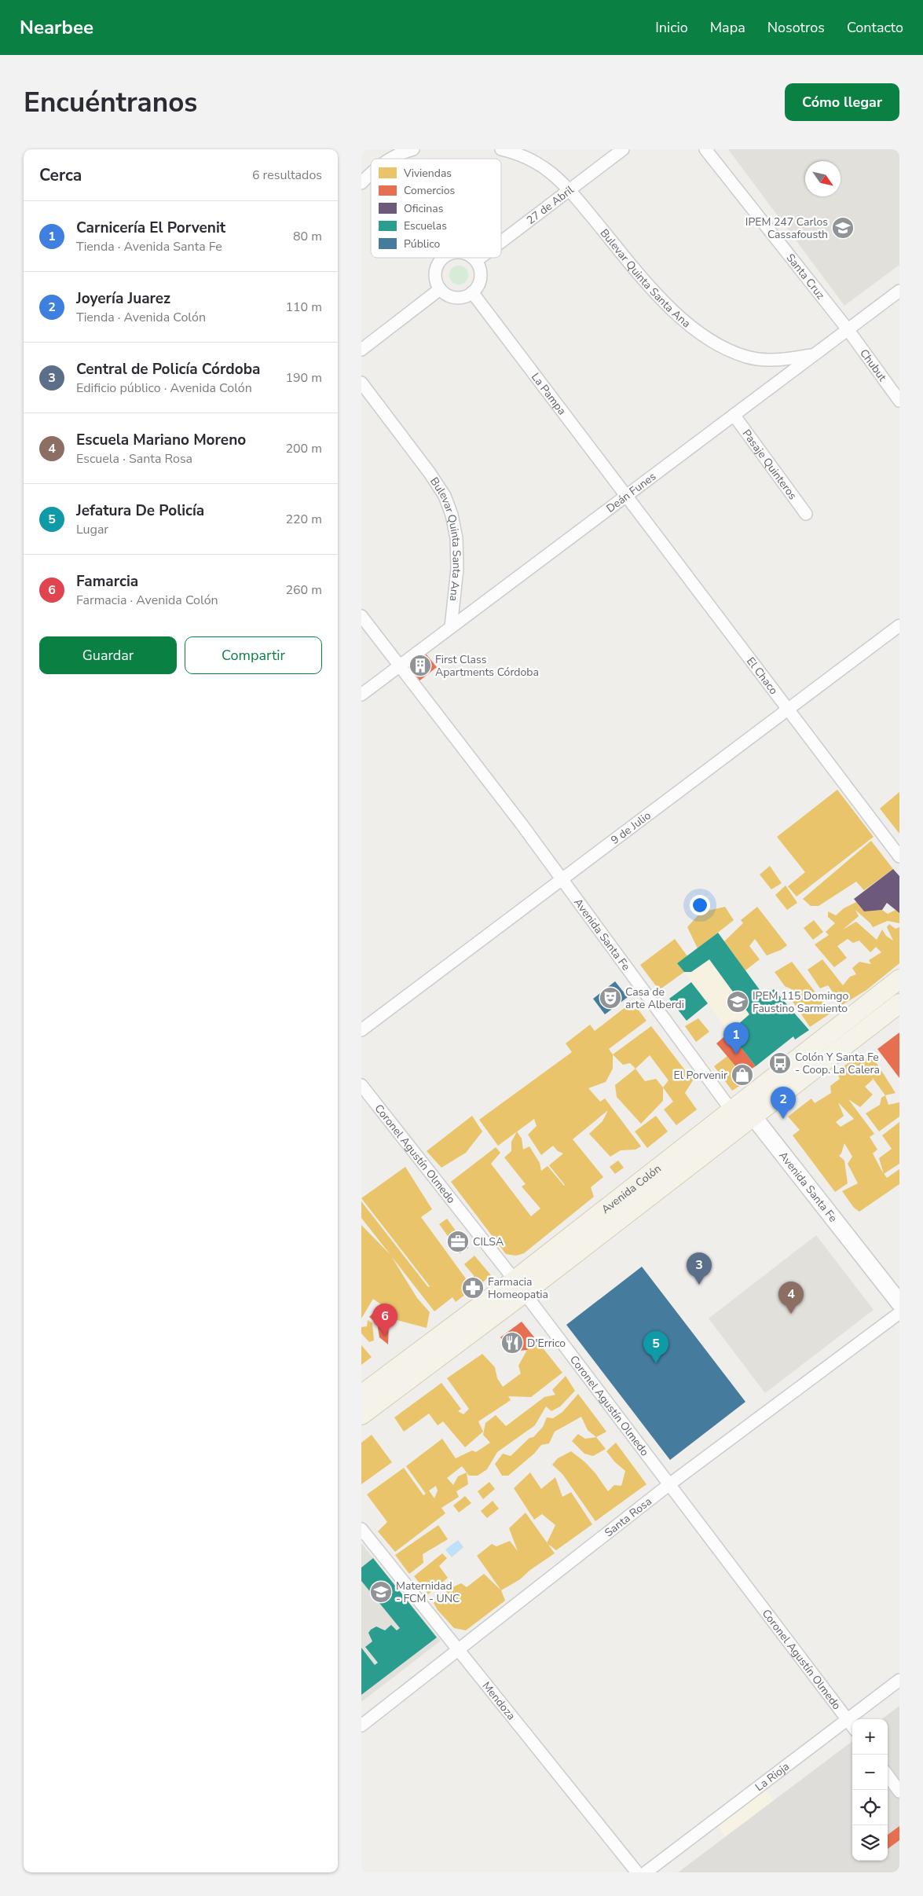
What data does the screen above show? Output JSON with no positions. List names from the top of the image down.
{
  "streets": {
    "main road": ["Avenida Santa Fe", "Avenida Colón"],
    "street": [
      "27 de Abril",
      "Bulevar Quinta Santa Ana",
      "Santa Cruz",
      "Chubut",
      "La Pampa",
      "Pasaje Quinteros",
      "Deán Funes",
      "El Chaco",
      "9 de Julio",
      "Coronel Agustín Olmedo",
      "Santa Rosa",
      "Mendoza",
      "La Rioja"
    ]
  },
  "crossings": [
    ["27 de Abril", "Bulevar Quinta Santa Ana"],
    ["Bulevar Quinta Santa Ana", "Deán Funes"],
    ["Santa Cruz", "Chubut"],
    ["Santa Cruz", "Deán Funes"],
    ["Chubut", "Deán Funes"],
    ["La Pampa", "Deán Funes"],
    ["La Pampa", "El Chaco"],
    ["Pasaje Quinteros", "Deán Funes"],
    ["Deán Funes", "El Chaco"],
    ["Deán Funes", "Avenida Santa Fe"],
    ["El Chaco", "9 de Julio"],
    ["9 de Julio", "Avenida Santa Fe"],
    ["Avenida Santa Fe", "Avenida Colón"],
    ["Coronel Agustín Olmedo", "Avenida Colón"],
    ["Coronel Agustín Olmedo", "Santa Rosa"],
    ["Coronel Agustín Olmedo", "La Rioja"],
    ["Santa Rosa", "Mendoza"]
  ],
  "places": {
    "school or university": ["IPEM 247 Carlos Cassafousth", "IPEM 115 Domingo Faustino Sarmiento", "Maternidad - FCM - UNC"],
    "building": ["First Class Apartments Córdoba"],
    "theatre": ["Casa de arte Alberdi"],
    "bus stop": ["Colón Y Santa Fe - Coop. La Calera"],
    "shop": ["El Porvenir"],
    "office": ["CILSA"],
    "pharmacy": ["Farmacia Homeopatia"],
    "restaurant": ["D'Errico"]
  },
  "legend": [
    "Viviendas",
    "Comercios",
    "Oficinas",
    "Escuelas",
    "Público"
  ],
  "north": "bottom right",
  "page": {
    "header": "Nearbee",
    "nav": [
      "Inicio",
      "Mapa",
      "Nosotros",
      "Contacto"
    ],
    "buttons": [
      "Cómo llegar",
      ["Guardar", "Compartir"]
    ],
    "title": "Encuéntranos",
    "heading": ["Cerca", "6 resultados"],
    "list": [
      {
        "mark": "1",
        "name": "Carnicería El Porvenit",
        "note": "Tienda · Avenida Santa Fe",
        "value": "80 m"
      },
      {
        "mark": "2",
        "name": "Joyería Juarez",
        "note": "Tienda · Avenida Colón",
        "value": "110 m"
      },
      {
        "mark": "3",
        "name": "Central de Policía Córdoba",
        "note": "Edificio público · Avenida Colón",
        "value": "190 m"
      },
      {
        "mark": "4",
        "name": "Escuela Mariano Moreno",
        "note": "Escuela · Santa Rosa",
        "value": "200 m"
      },
      {
        "mark": "5",
        "name": "Jefatura De Policía",
        "note": "Lugar",
        "value": "220 m"
      },
      {
        "mark": "6",
        "name": "Famarcia",
        "note": "Farmacia · Avenida Colón",
        "value": "260 m"
      }
    ],
    "pins": [
      "1",
      "2",
      "3",
      "4",
      "6",
      "5"
    ],
    "map_buttons": ["+", "−"]
  }
}
